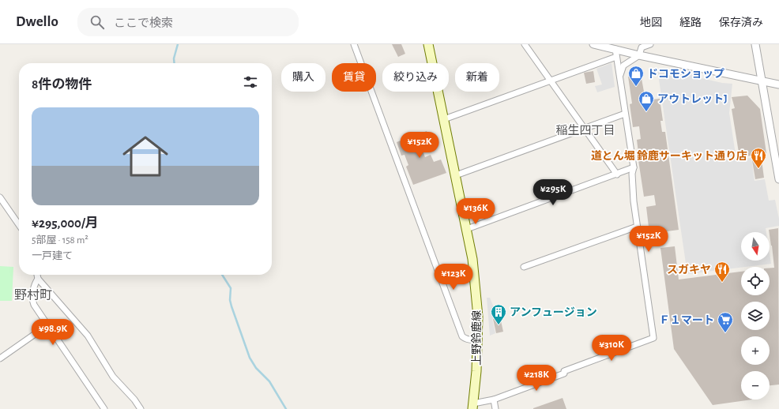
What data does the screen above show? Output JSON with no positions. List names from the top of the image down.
{
  "streets": {
    "main road": ["上野鈴鹿線"]
  },
  "districts": ["稲生四丁目", "野村町"],
  "places": {
    "shop": ["ドコモショップ", "アウトレットJ"],
    "restaurant": ["道とん堀 鈴鹿サーキット通り店", "スガキヤ"],
    "building": ["アンフュージョン"],
    "supermarket": ["Ｆ１マート"]
  },
  "north": "bottom",
  "page": {
    "header": "Dwello",
    "search": "ここで検索",
    "nav": ["地図", "経路", "保存済み"],
    "chip": [
      "購入",
      "賃貸",
      "絞り込み",
      "新着"
    ],
    "heading": "8件の物件",
    "list": [
      {
        "name": "¥295,000/月",
        "note": "5部屋 · 158 m² · 一戸建て"
      }
    ],
    "price": [
      "¥152K",
      "¥295K",
      "¥136K",
      "¥152K",
      "¥123K",
      "¥98.9K",
      "¥310K",
      "¥218K"
    ],
    "map_buttons": ["+", "−"]
  }
}
